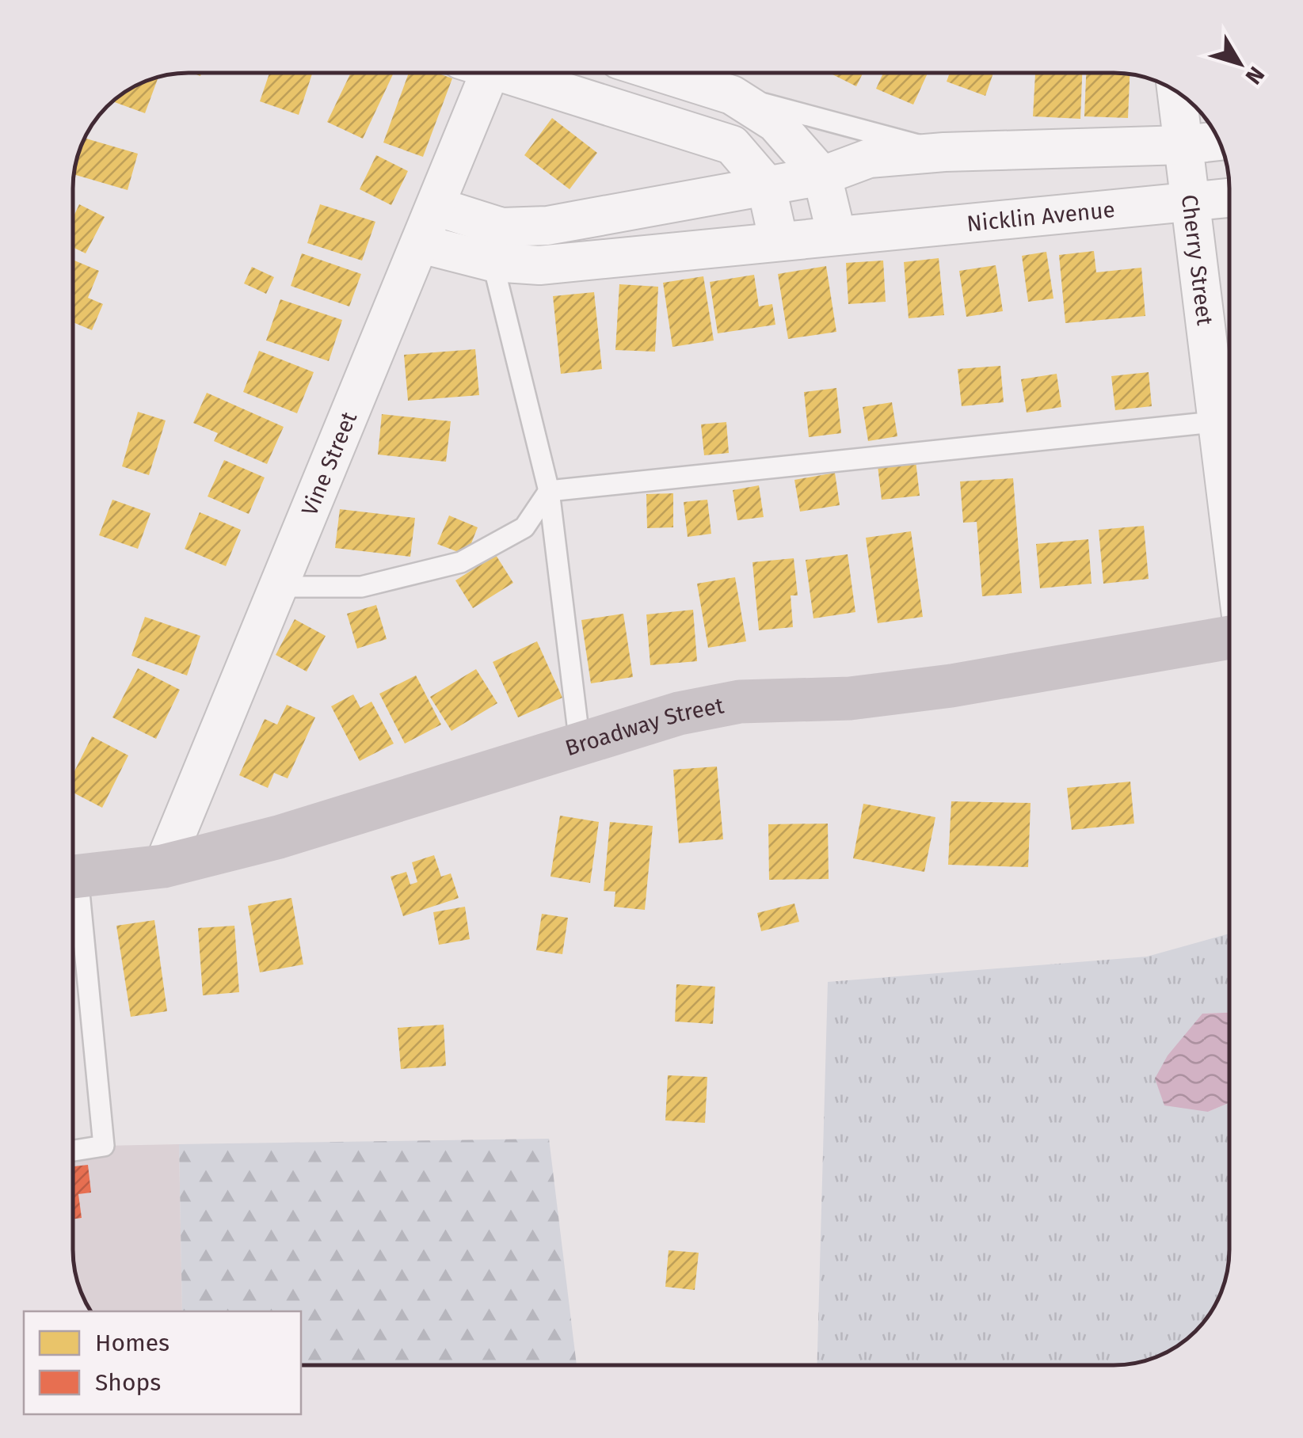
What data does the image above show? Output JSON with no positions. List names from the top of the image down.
{
  "streets": {
    "main road": ["Broadway Street"],
    "street": ["Nicklin Avenue", "Cherry Street", "Vine Street"]
  },
  "crossings": [
    ["Nicklin Avenue", "Cherry Street"],
    ["Nicklin Avenue", "Vine Street"],
    ["Vine Street", "Broadway Street"]
  ],
  "legend": ["Homes", "Shops"],
  "north": "bottom right"
}
